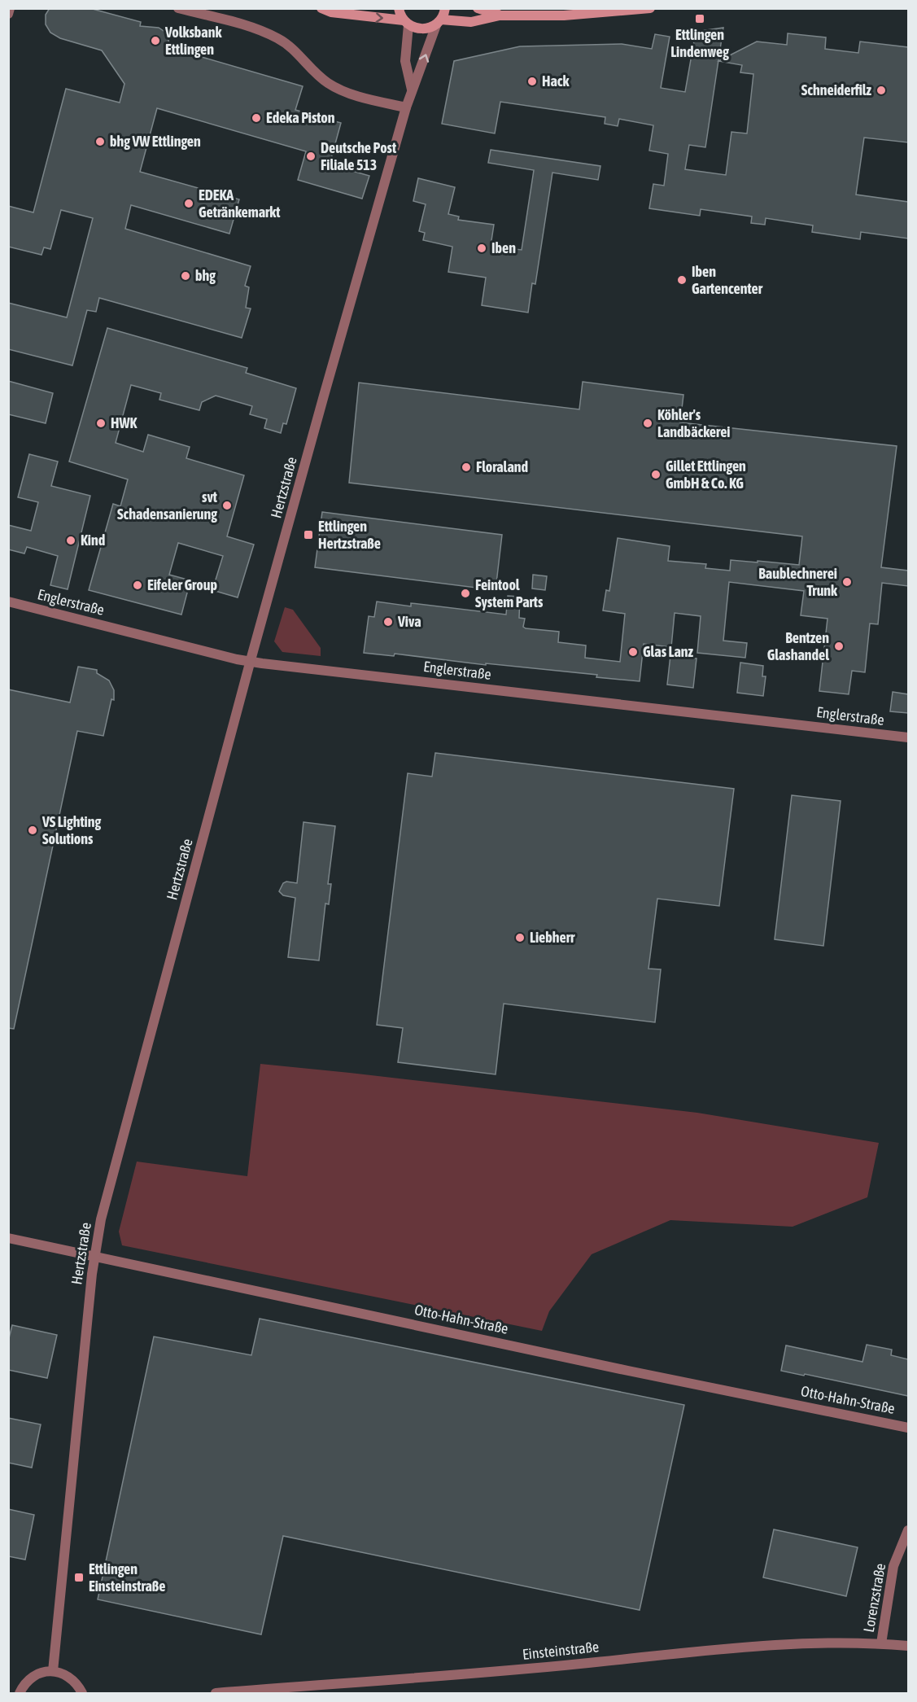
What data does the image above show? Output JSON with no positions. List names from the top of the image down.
{
  "streets": {
    "street": [
      "Hertzstraße",
      "Englerstraße",
      "Otto-Hahn-Straße",
      "Lorenzstraße",
      "Einsteinstraße"
    ]
  },
  "crossings": [
    ["Hertzstraße", "Englerstraße"],
    ["Hertzstraße", "Otto-Hahn-Straße"],
    ["Lorenzstraße", "Einsteinstraße"]
  ],
  "places": {
    "transit": ["Ettlingen Lindenweg", "Ettlingen Hertzstraße", "Ettlingen Einsteinstraße"],
    "other": [
      "Volksbank Ettlingen",
      "Hack",
      "Schneiderfilz",
      "Edeka Piston",
      "bhg VW Ettlingen",
      "Deutsche Post Filiale 513",
      "EDEKA Getränkemarkt",
      "Iben",
      "bhg",
      "Iben Gartencenter",
      "HWK",
      "Köhler's Landbäckerei",
      "Floraland",
      "Gillet Ettlingen GmbH & Co. KG",
      "svt Schadensanierung",
      "Kind",
      "Baublechnerei Trunk",
      "Eifeler Group",
      "Feintool System Parts",
      "Viva",
      "Bentzen Glashandel",
      "Glas Lanz",
      "VS Lighting Solutions",
      "Liebherr"
    ]
  }
}
